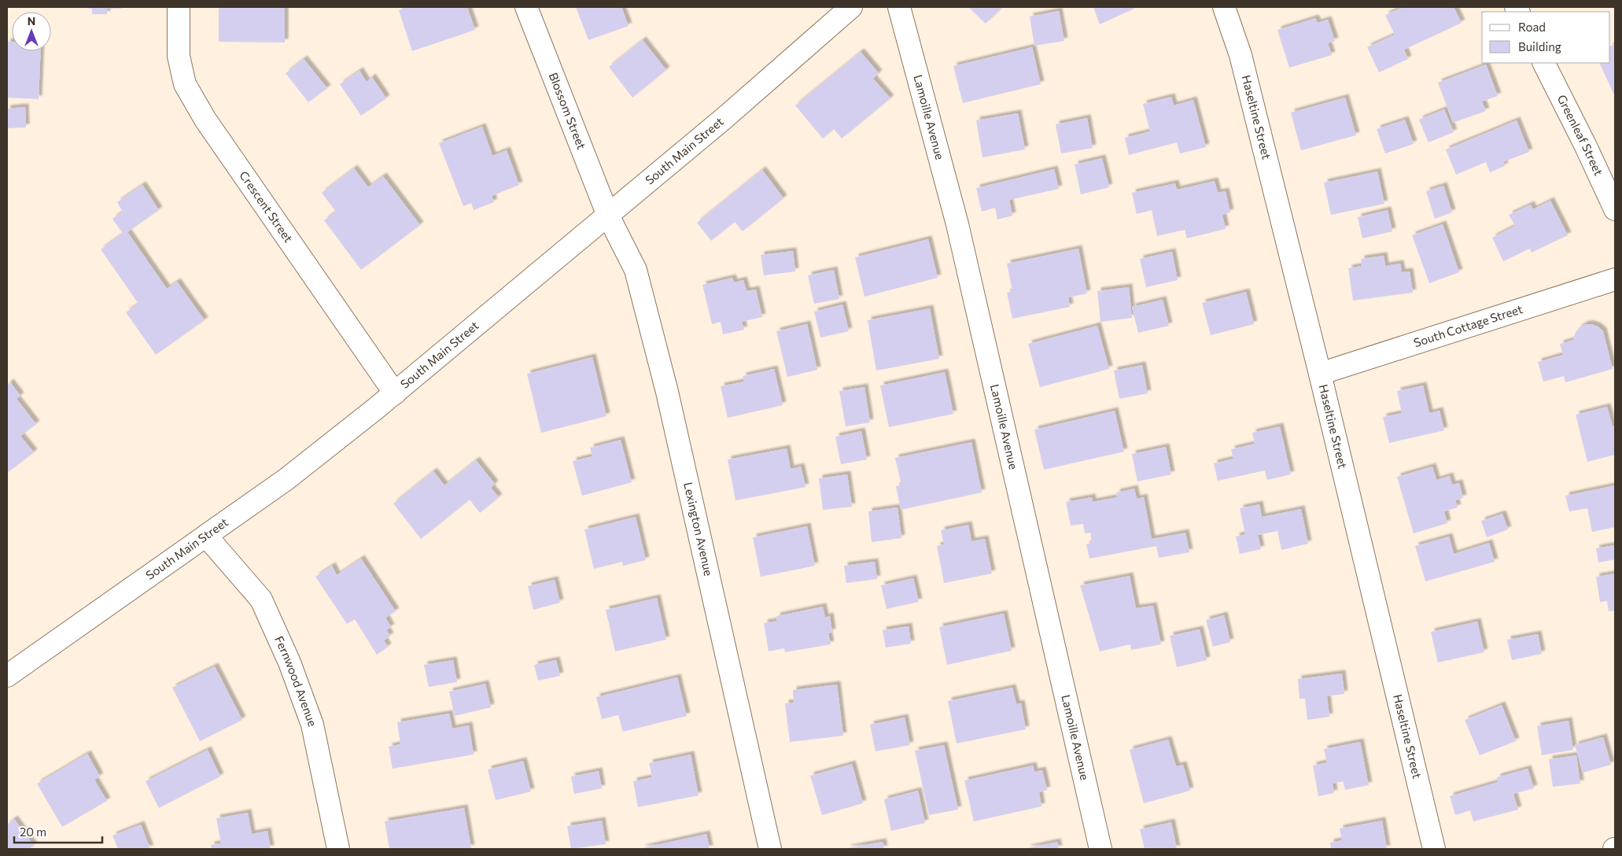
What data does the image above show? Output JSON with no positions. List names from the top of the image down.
{
  "streets": {
    "street": [
      "Blossom Street",
      "Lamoille Avenue",
      "Haseltine Street",
      "Greenleaf Street",
      "South Main Street",
      "Crescent Street",
      "South Cottage Street",
      "Lexington Avenue",
      "Fernwood Avenue"
    ]
  },
  "crossings": [
    ["Blossom Street", "South Main Street"],
    ["Blossom Street", "Lexington Avenue"],
    ["Haseltine Street", "South Cottage Street"],
    ["South Main Street", "Crescent Street"],
    ["South Main Street", "Lexington Avenue"],
    ["South Main Street", "Fernwood Avenue"]
  ],
  "legend": ["Road", "Building"],
  "scale_bar": "20 m",
  "north": "top"
}
